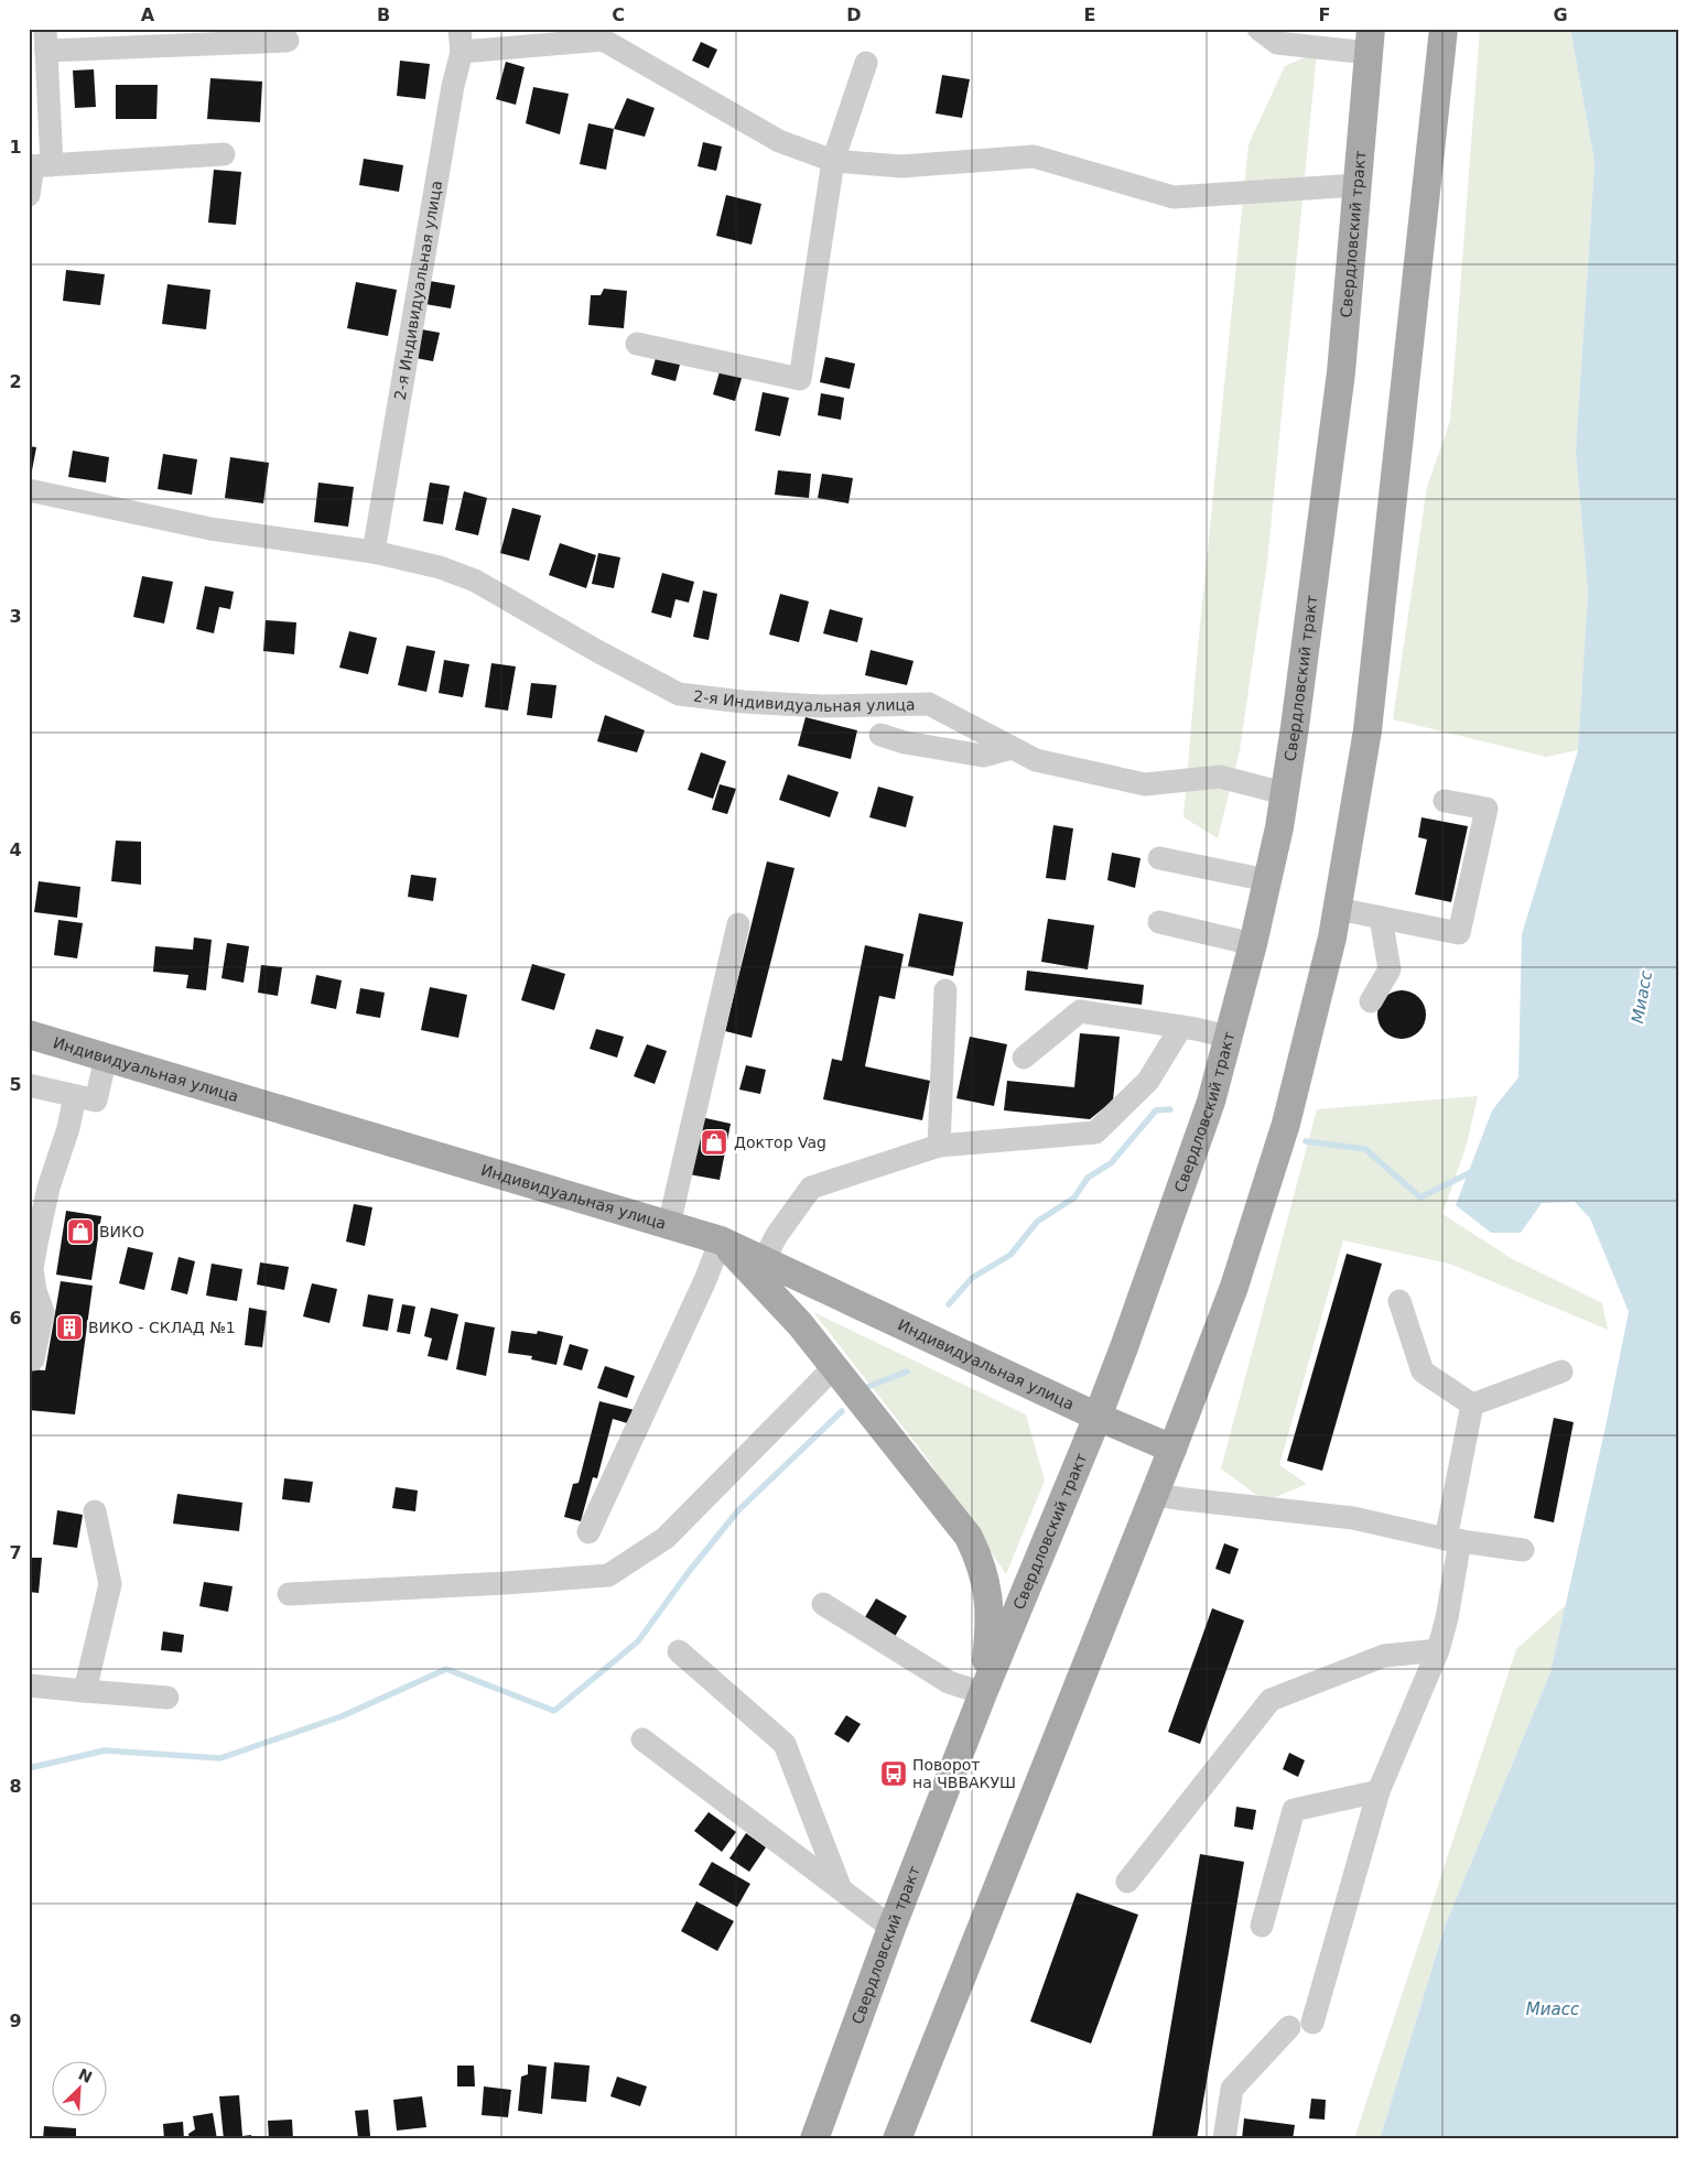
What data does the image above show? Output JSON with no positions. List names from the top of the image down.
{
  "streets": {
    "main road": ["Свердловский тракт", "Индивидуальная улица"],
    "street": ["2-я Индивидуальная улица"]
  },
  "crossings": [
    ["Свердловский тракт", "2-я Индивидуальная улица"],
    ["Свердловский тракт", "Индивидуальная улица"]
  ],
  "water": ["Миасс"],
  "places": {
    "shop": ["Доктор Vag", "ВИКО"],
    "building": ["ВИКО - СКЛАД №1"],
    "bus stop": ["Поворот на ЧВВАКУШ"]
  },
  "north": "top right",
  "grid": {
    "columns": [
      "A",
      "B",
      "C",
      "D",
      "E",
      "F",
      "G"
    ],
    "rows": [
      "1",
      "2",
      "3",
      "4",
      "5",
      "6",
      "7",
      "8",
      "9"
    ]
  }
}
